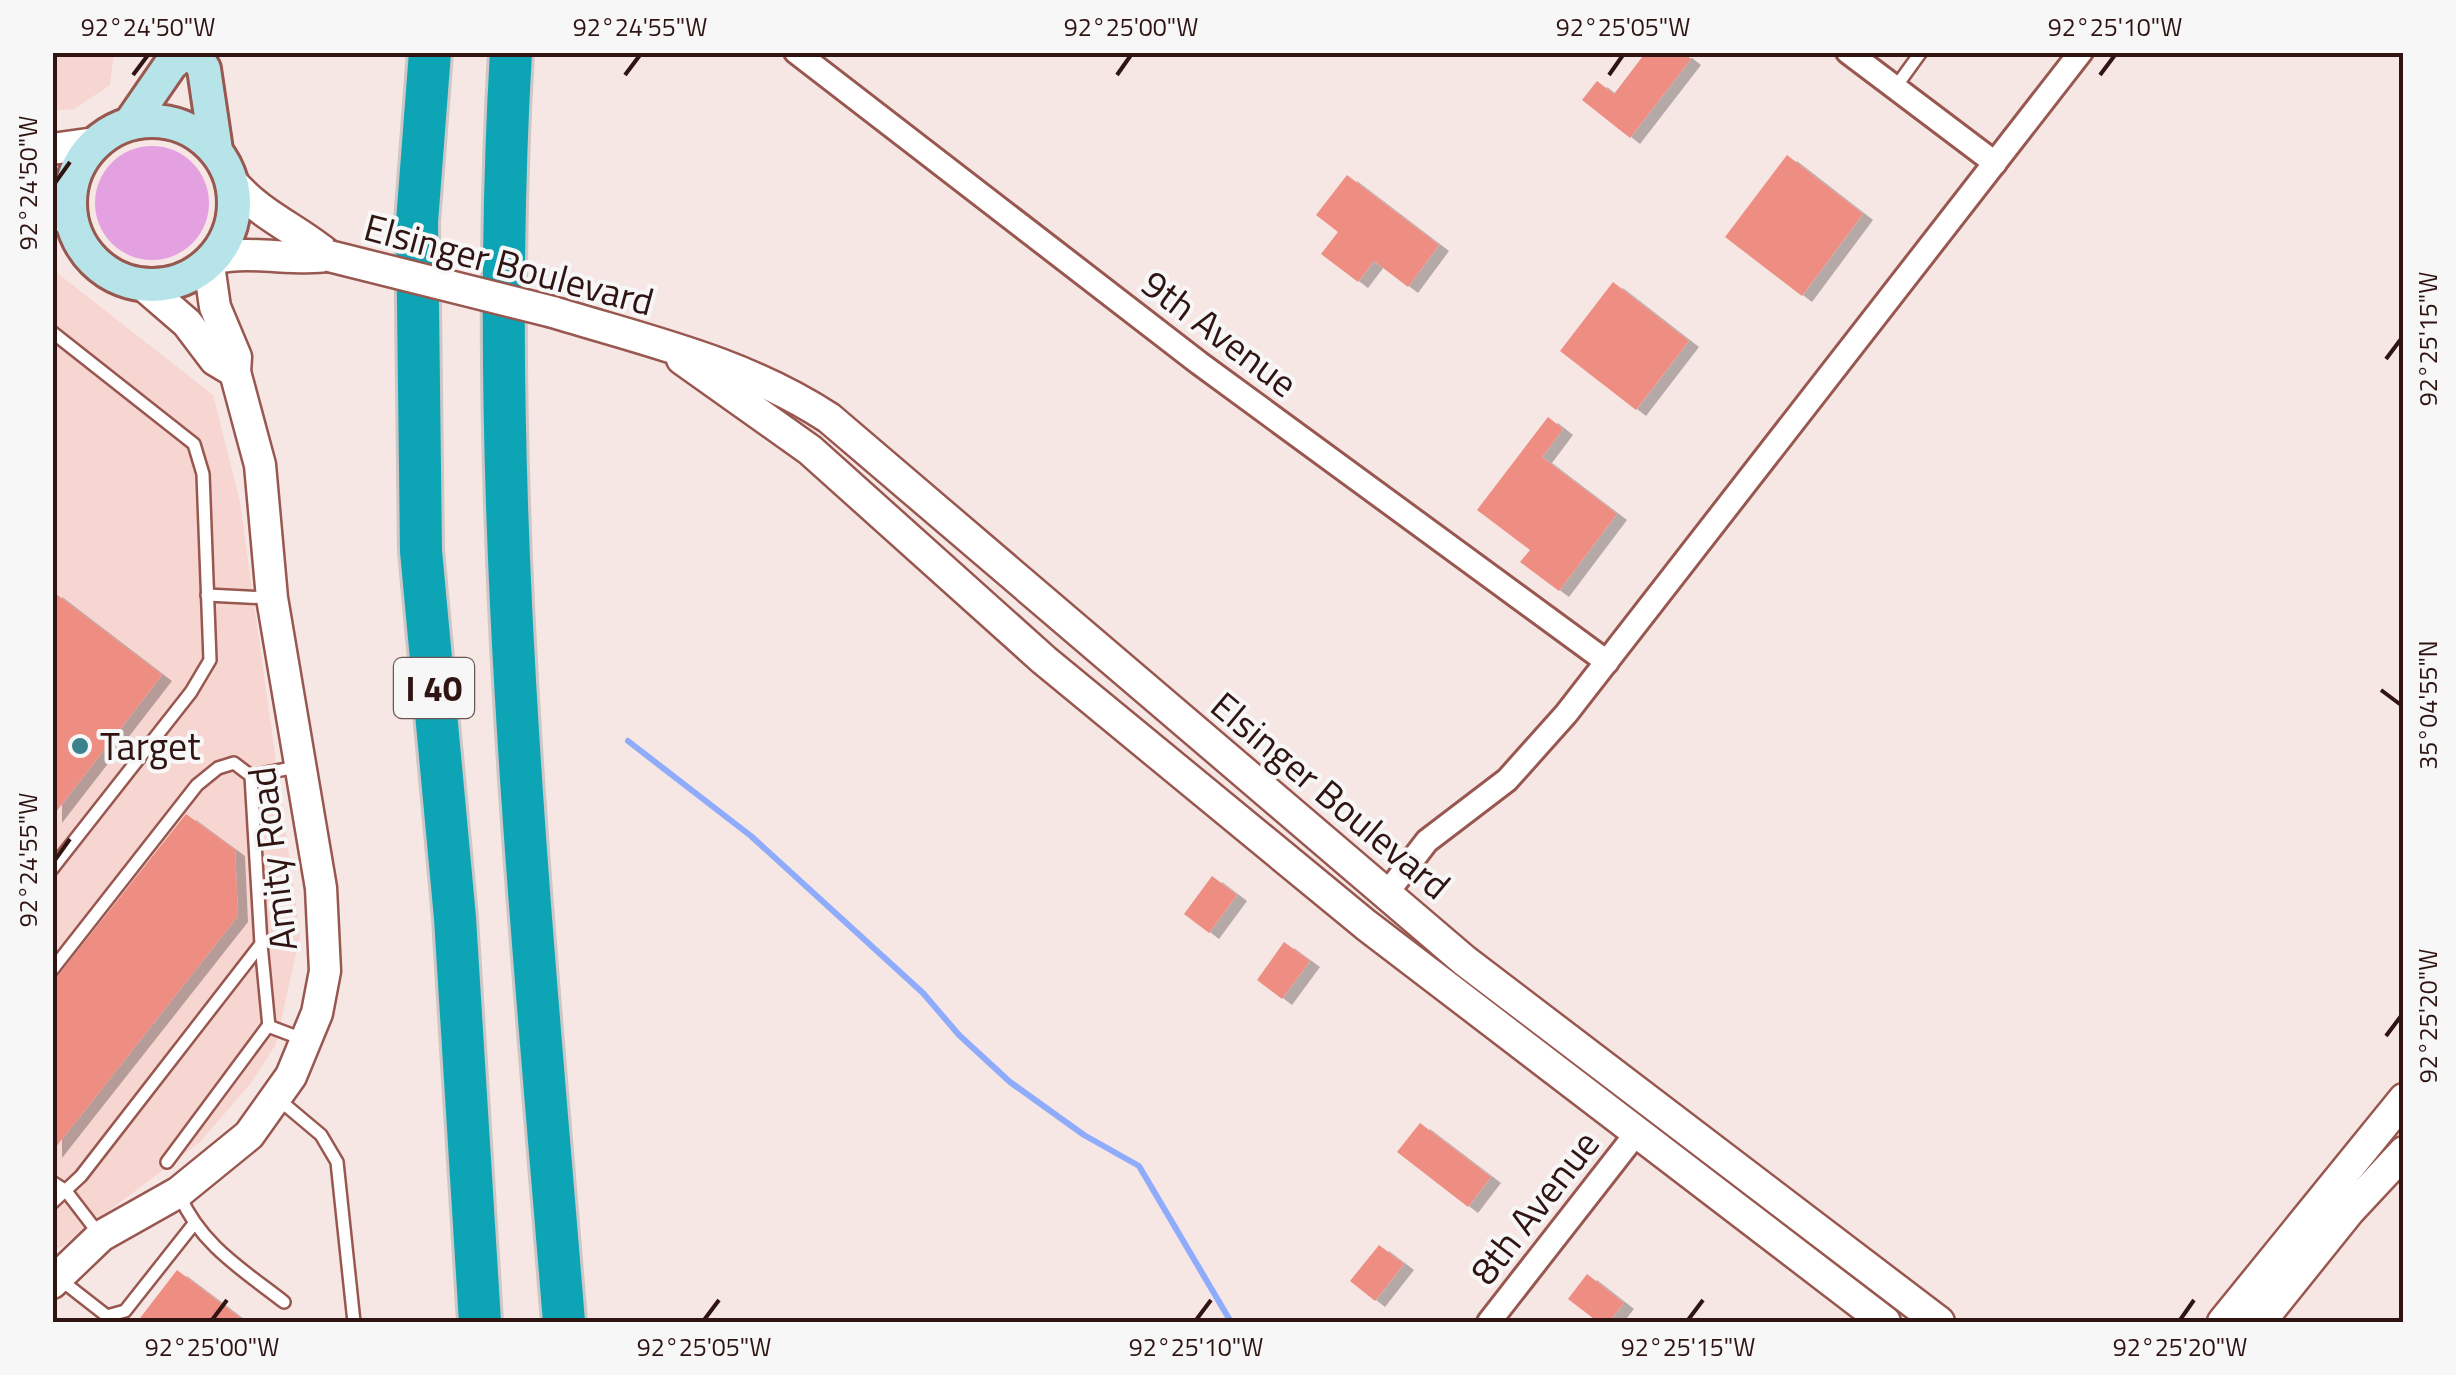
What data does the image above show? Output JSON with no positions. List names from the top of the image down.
{
  "streets": {
    "highway": ["I 40"],
    "street": [
      "Elsinger Boulevard",
      "9th Avenue",
      "Amity Road",
      "8th Avenue"
    ]
  },
  "crossings": [
    ["Elsinger Boulevard", "Amity Road"],
    ["Elsinger Boulevard", "8th Avenue"]
  ],
  "places": ["Target"],
  "coordinates": [
    "92°24'50\"W",
    "92°24'55\"W",
    "92°25'00\"W",
    "92°25'05\"W",
    "92°25'10\"W",
    "92°25'15\"W",
    "35°04'55\"N",
    "92°25'20\"W"
  ]
}
